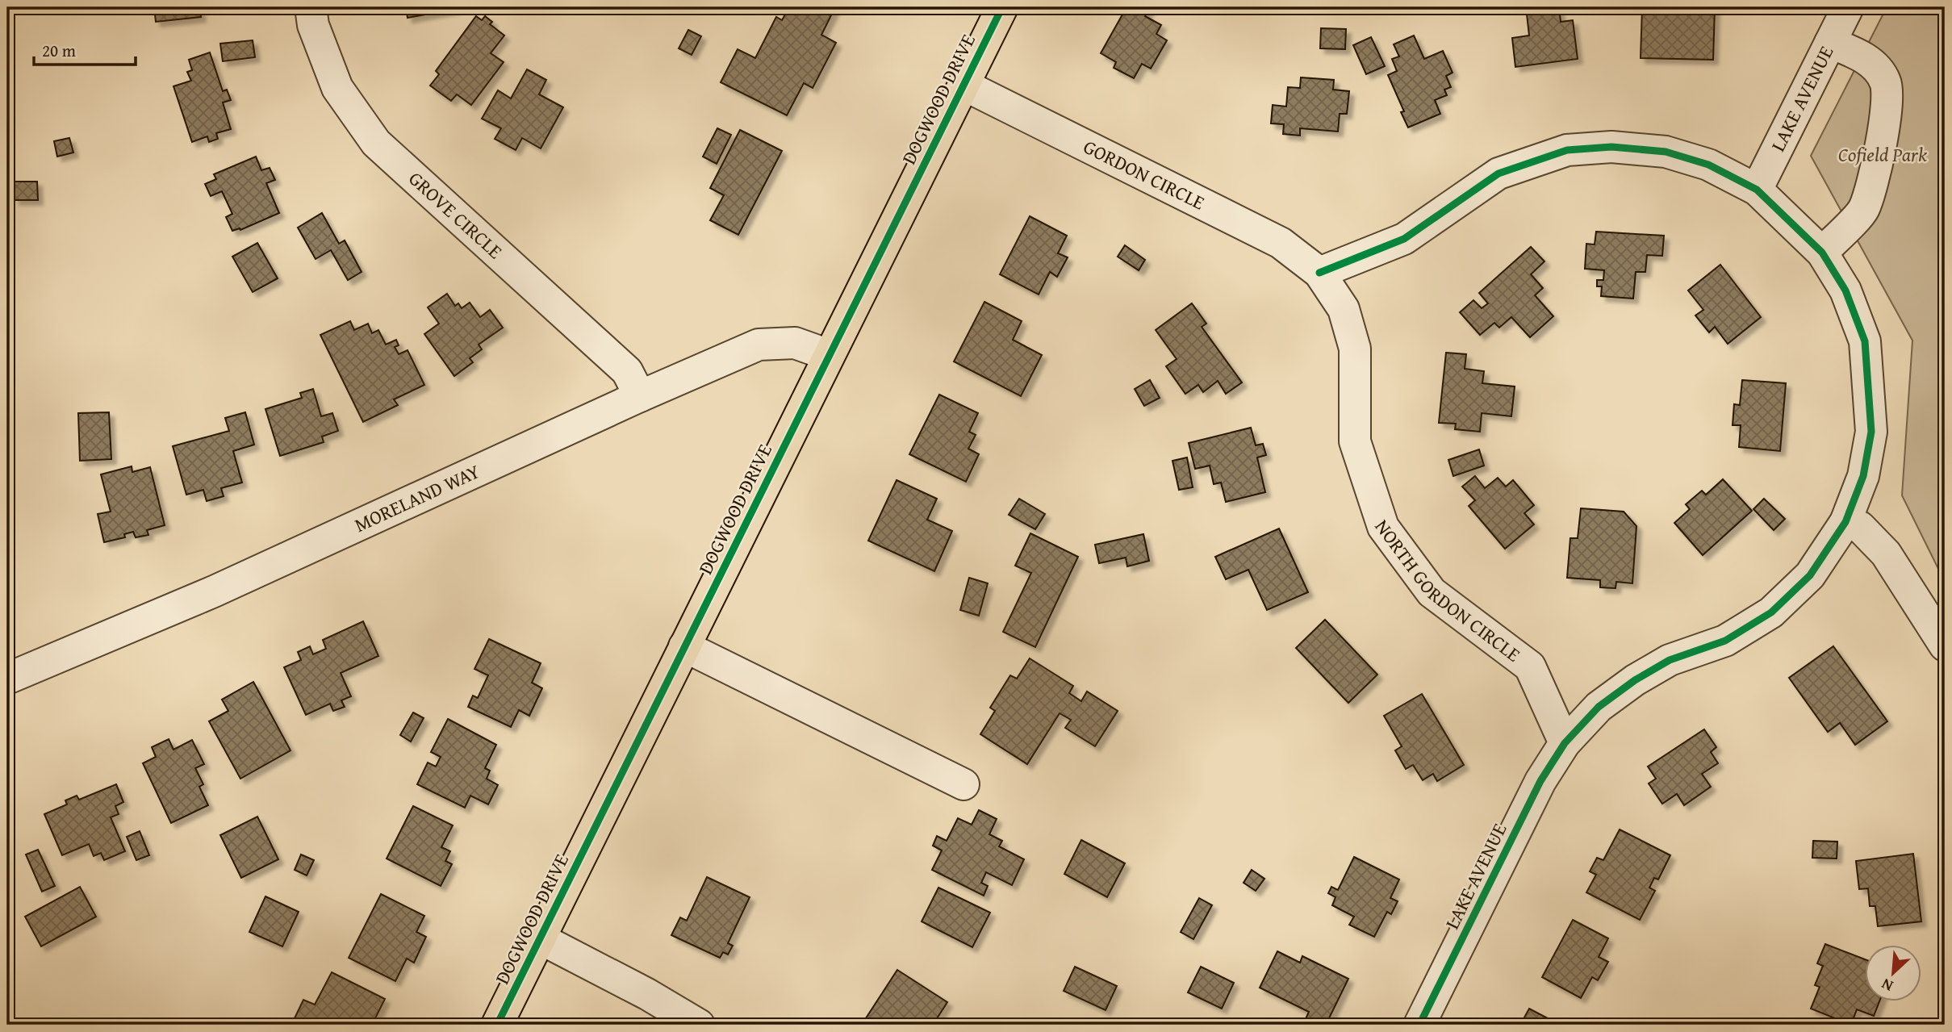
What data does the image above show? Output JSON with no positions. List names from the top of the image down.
{
  "streets": {
    "main road": ["DOGWOOD DRIVE"],
    "street": [
      "LAKE AVENUE",
      "GORDON CIRCLE",
      "GROVE CIRCLE",
      "MORELAND WAY",
      "NORTH GORDON CIRCLE"
    ]
  },
  "crossings": [
    ["LAKE AVENUE", "NORTH GORDON CIRCLE"],
    ["DOGWOOD DRIVE", "GORDON CIRCLE"],
    ["DOGWOOD DRIVE", "MORELAND WAY"],
    ["GORDON CIRCLE", "NORTH GORDON CIRCLE"],
    ["GROVE CIRCLE", "MORELAND WAY"]
  ],
  "parks": ["Cofield Park"],
  "scale_bar": "20 m",
  "north": "bottom left"
}
